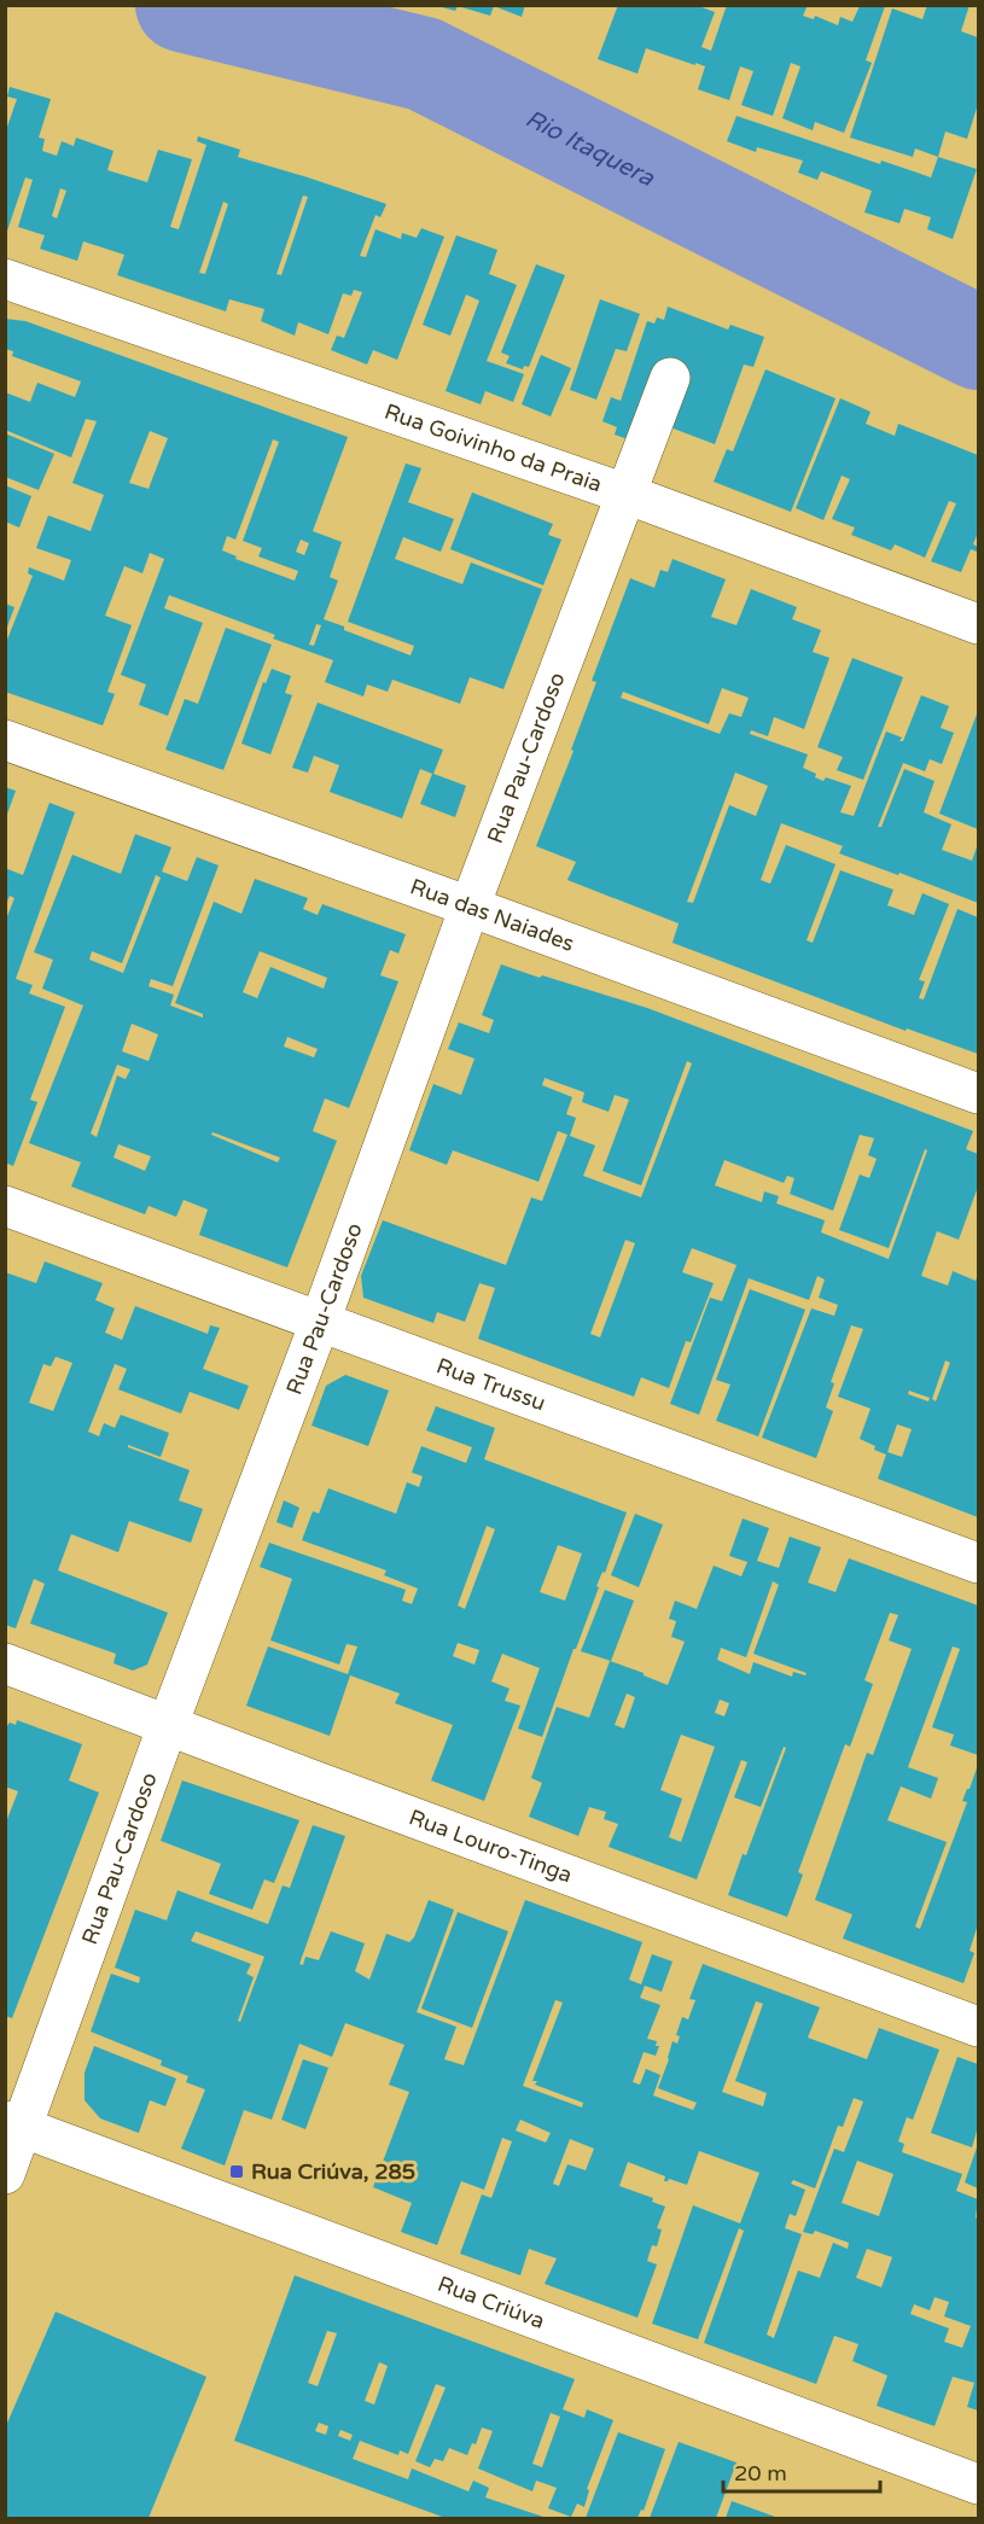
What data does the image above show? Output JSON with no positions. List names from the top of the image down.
{
  "streets": {
    "street": [
      "Rua Goivinho da Praia",
      "Rua Pau-Cardoso",
      "Rua das Naiades",
      "Rua Trussu",
      "Rua Louro-Tinga",
      "Rua Criúva"
    ]
  },
  "crossings": [
    ["Rua Goivinho da Praia", "Rua Pau-Cardoso"],
    ["Rua Pau-Cardoso", "Rua das Naiades"],
    ["Rua Pau-Cardoso", "Rua Trussu"],
    ["Rua Pau-Cardoso", "Rua Louro-Tinga"],
    ["Rua Pau-Cardoso", "Rua Criúva"]
  ],
  "water": ["Rio Itaquera"],
  "places": {
    "transit": ["Rua Criúva, 285"]
  },
  "scale_bar": "20 m"
}
